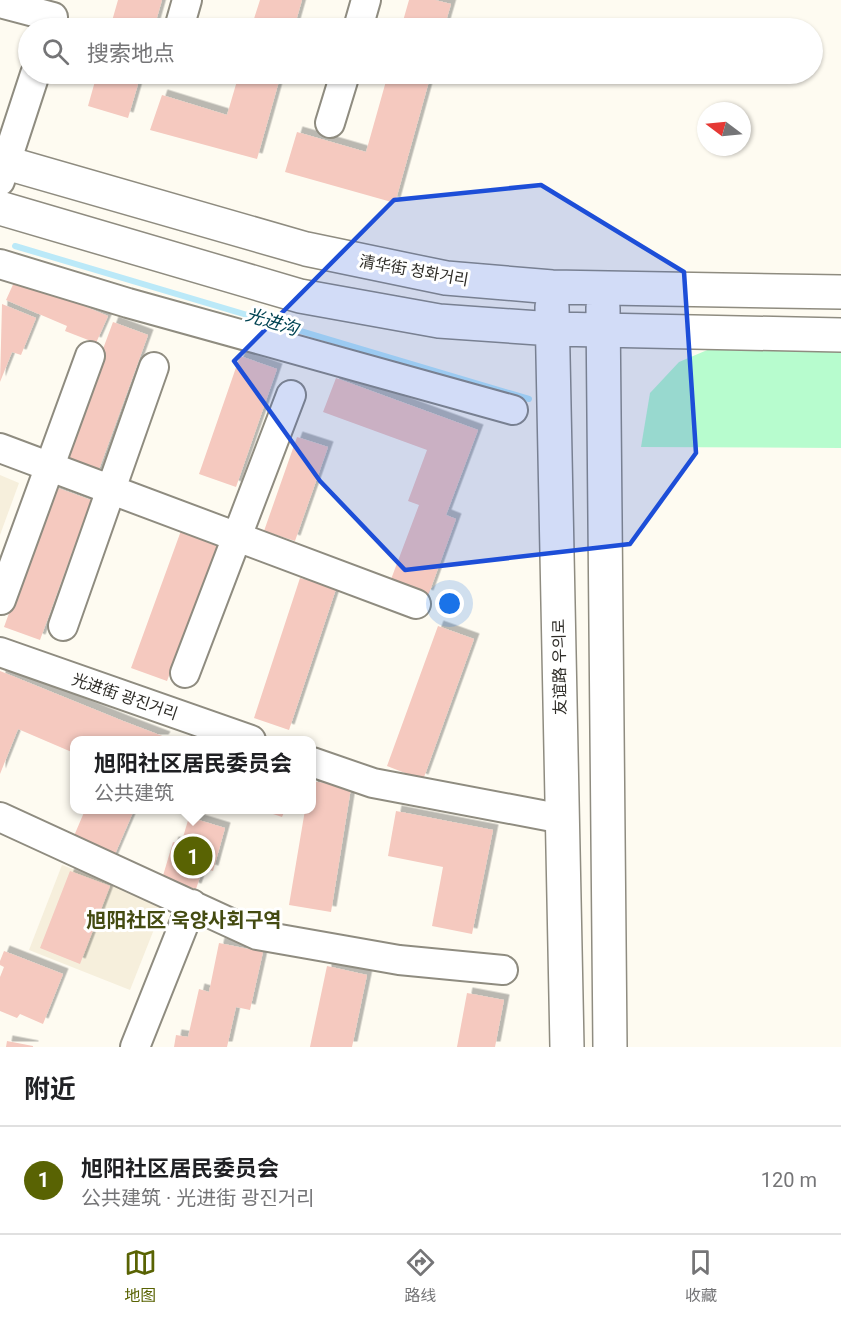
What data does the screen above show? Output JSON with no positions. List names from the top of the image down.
{
  "streets": {
    "main road": ["清华街 청화거리", "友谊路 우의로"],
    "street": ["光进街 광진거리"]
  },
  "crossings": [
    ["清华街 청화거리", "友谊路 우의로"]
  ],
  "districts": ["旭阳社区 욱양사회구역"],
  "water": ["光进沟"],
  "north": "left",
  "page": {
    "search": "搜索地点",
    "popup": ["旭阳社区居民委员会", "公共建筑"],
    "pins": "1",
    "heading": "附近",
    "list": [
      {
        "mark": "1",
        "name": "旭阳社区居民委员会",
        "note": "公共建筑 · 光进街 광진거리",
        "value": "120 m"
      }
    ],
    "nav": ["地图", "路线", "收藏"]
  }
}
